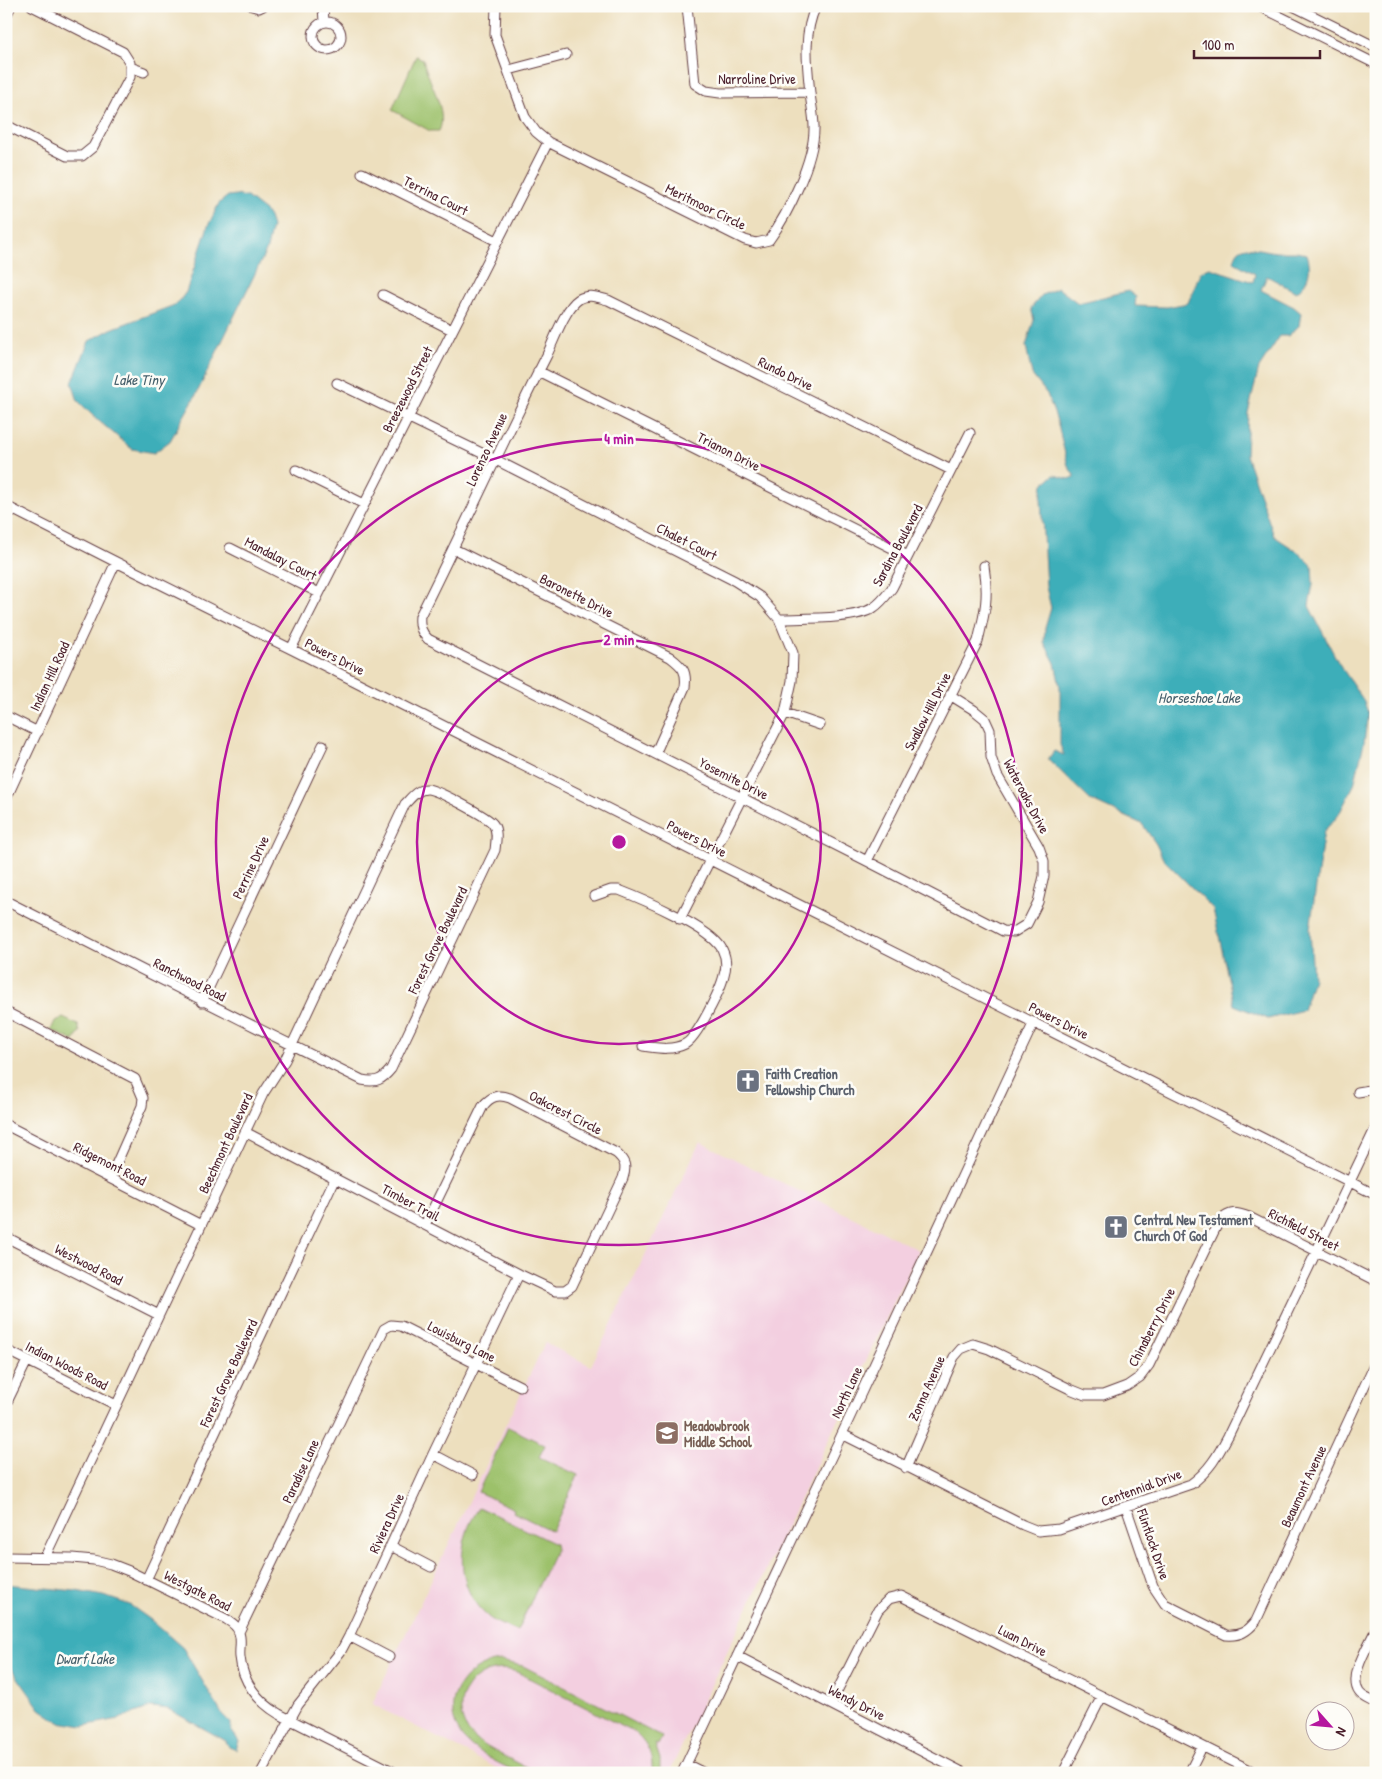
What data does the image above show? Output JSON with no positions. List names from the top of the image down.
{
  "streets": {
    "street": [
      "Narroline Drive",
      "Terrina Court",
      "Meritmoor Circle",
      "Rundo Drive",
      "Breezewood Street",
      "Lorenzo Avenue",
      "Trianon Drive",
      "Chalet Court",
      "Sardina Boulevard",
      "Mandalay Court",
      "Baronette Drive",
      "Powers Drive",
      "Indian Hill Road",
      "Swallow Hill Drive",
      "Yosemite Drive",
      "Wateroaks Drive",
      "Perrine Drive",
      "Forest Grove Boulevard",
      "Ranchwood Road",
      "Oakcrest Circle",
      "Beechmont Boulevard",
      "Ridgemont Road",
      "Timber Trail",
      "Richfield Street",
      "Westwood Road",
      "Chinaberry Drive",
      "Louisburg Lane",
      "Indian Woods Road",
      "Zonna Avenue",
      "North Lane",
      "Paradise Lane",
      "Beaumont Avenue",
      "Centennial Drive",
      "Riviera Drive",
      "Flintlock Drive",
      "Westgate Road",
      "Luan Drive",
      "Wendy Drive"
    ]
  },
  "crossings": [
    ["Narroline Drive", "Meritmoor Circle"],
    ["Terrina Court", "Breezewood Street"],
    ["Meritmoor Circle", "Breezewood Street"],
    ["Rundo Drive", "Lorenzo Avenue"],
    ["Rundo Drive", "Sardina Boulevard"],
    ["Breezewood Street", "Chalet Court"],
    ["Breezewood Street", "Mandalay Court"],
    ["Breezewood Street", "Powers Drive"],
    ["Lorenzo Avenue", "Trianon Drive"],
    ["Lorenzo Avenue", "Chalet Court"],
    ["Lorenzo Avenue", "Baronette Drive"],
    ["Lorenzo Avenue", "Yosemite Drive"],
    ["Trianon Drive", "Sardina Boulevard"],
    ["Chalet Court", "Sardina Boulevard"],
    ["Chalet Court", "Powers Drive"],
    ["Chalet Court", "Yosemite Drive"],
    ["Baronette Drive", "Yosemite Drive"],
    ["Powers Drive", "Indian Hill Road"],
    ["Powers Drive", "North Lane"],
    ["Powers Drive", "Centennial Drive"],
    ["Swallow Hill Drive", "Yosemite Drive"],
    ["Swallow Hill Drive", "Wateroaks Drive"],
    ["Yosemite Drive", "Wateroaks Drive"],
    ["Perrine Drive", "Ranchwood Road"],
    ["Forest Grove Boulevard", "Ranchwood Road"],
    ["Forest Grove Boulevard", "Beechmont Boulevard"],
    ["Forest Grove Boulevard", "Timber Trail"],
    ["Forest Grove Boulevard", "Westgate Road"],
    ["Ranchwood Road", "Beechmont Boulevard"],
    ["Oakcrest Circle", "Timber Trail"],
    ["Beechmont Boulevard", "Ridgemont Road"],
    ["Beechmont Boulevard", "Timber Trail"],
    ["Beechmont Boulevard", "Westwood Road"],
    ["Beechmont Boulevard", "Indian Woods Road"],
    ["Beechmont Boulevard", "Westgate Road"],
    ["Timber Trail", "Riviera Drive"],
    ["Richfield Street", "Chinaberry Drive"],
    ["Richfield Street", "Centennial Drive"],
    ["Chinaberry Drive", "Zonna Avenue"],
    ["Louisburg Lane", "Paradise Lane"],
    ["Louisburg Lane", "Riviera Drive"],
    ["Zonna Avenue", "Centennial Drive"],
    ["North Lane", "Centennial Drive"],
    ["North Lane", "Wendy Drive"],
    ["Paradise Lane", "Westgate Road"],
    ["Beaumont Avenue", "Flintlock Drive"],
    ["Centennial Drive", "Flintlock Drive"],
    ["Luan Drive", "Wendy Drive"]
  ],
  "water": ["Lake Tiny", "Horseshoe Lake", "Dwarf Lake"],
  "places": {
    "church": ["Faith Creation Fellowship Church", "Central New Testament Church Of God"],
    "school or university": ["Meadowbrook Middle School"]
  },
  "scale_bar": "100 m",
  "north": "bottom right",
  "rings": ["4 min", "2 min"]
}
